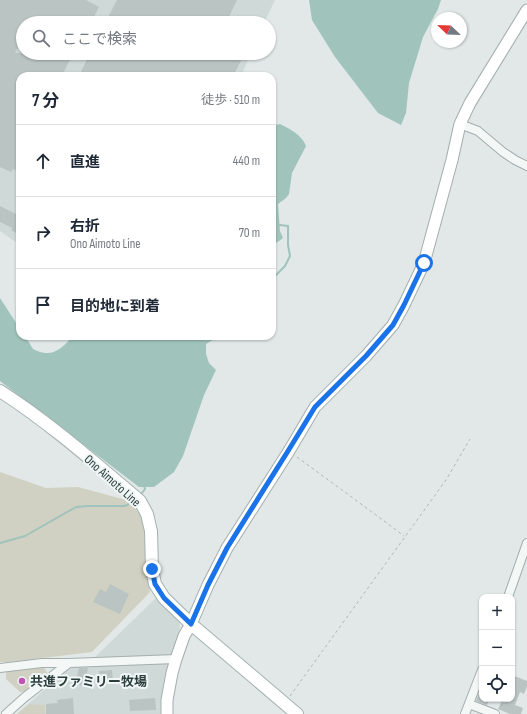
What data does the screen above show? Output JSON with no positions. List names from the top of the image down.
{
  "streets": {
    "main road": ["Ono Aimoto Line"]
  },
  "places": ["共進ファミリー牧場"],
  "north": "top left",
  "page": {
    "search": "ここで検索",
    "heading": ["7 分", "徒歩 · 510 m"],
    "list": [
      ["直進", "440 m"],
      ["右折", "Ono Aimoto Line", "70 m"],
      "目的地に到着"
    ],
    "map_buttons": ["+", "−"]
  }
}
